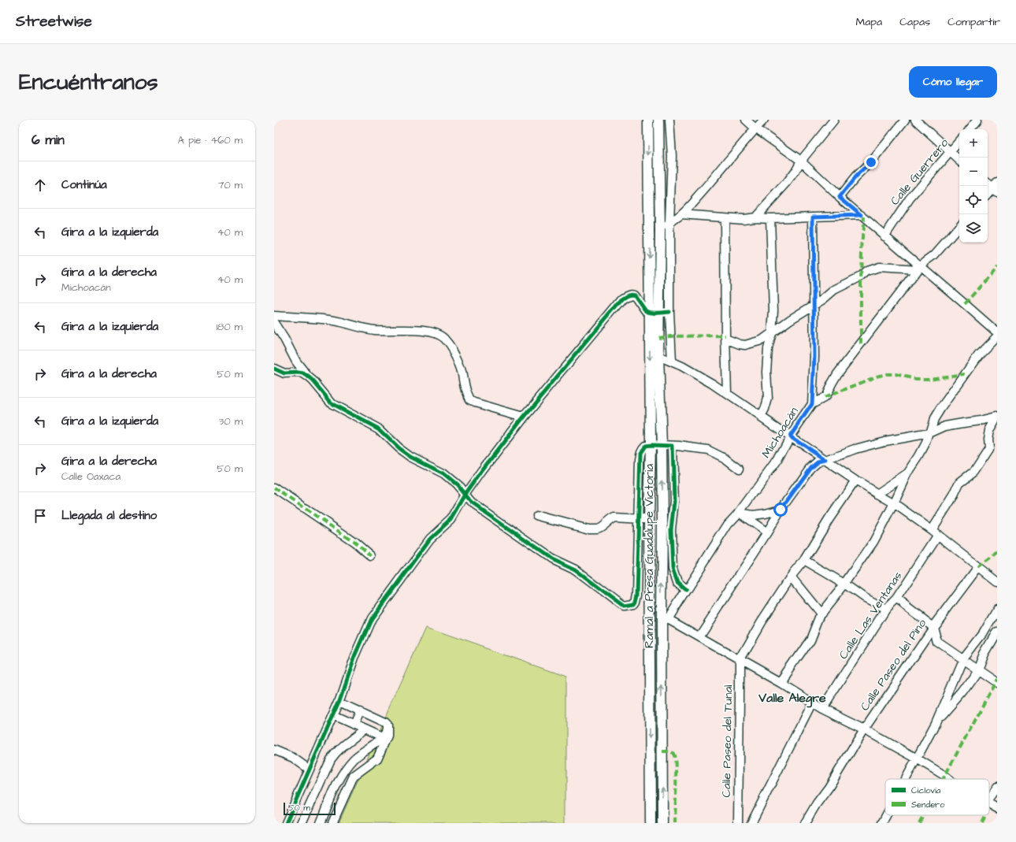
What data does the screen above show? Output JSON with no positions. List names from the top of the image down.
{
  "streets": {
    "main road": ["Ramal a Presa Guadalupe Victoria"],
    "street": [
      "Calle Guerrero",
      "Michoacán",
      "Calle Las Ventanas",
      "Calle Paseo del Pino",
      "Calle Paseo del Tunal"
    ]
  },
  "crossings": [
    ["Michoacán", "Ramal a Presa Guadalupe Victoria"]
  ],
  "districts": ["Valle Alegre"],
  "legend": ["Ciclovía", "Sendero"],
  "scale_bar": "50 m",
  "page": {
    "header": "Streetwise",
    "nav": ["Mapa", "Capas", "Compartir"],
    "buttons": "Cómo llegar",
    "title": "Encuéntranos",
    "heading": ["6 min", "A pie · 460 m"],
    "map_buttons": ["+", "−"],
    "list": [
      ["Continúa", "70 m"],
      ["Gira a la izquierda", "40 m"],
      ["Gira a la derecha", "Michoacán", "40 m"],
      ["Gira a la izquierda", "180 m"],
      ["Gira a la derecha", "50 m"],
      ["Gira a la izquierda", "30 m"],
      ["Gira a la derecha", "Calle Oaxaca", "50 m"],
      "Llegada al destino"
    ],
    "scale": "50 m"
  }
}
